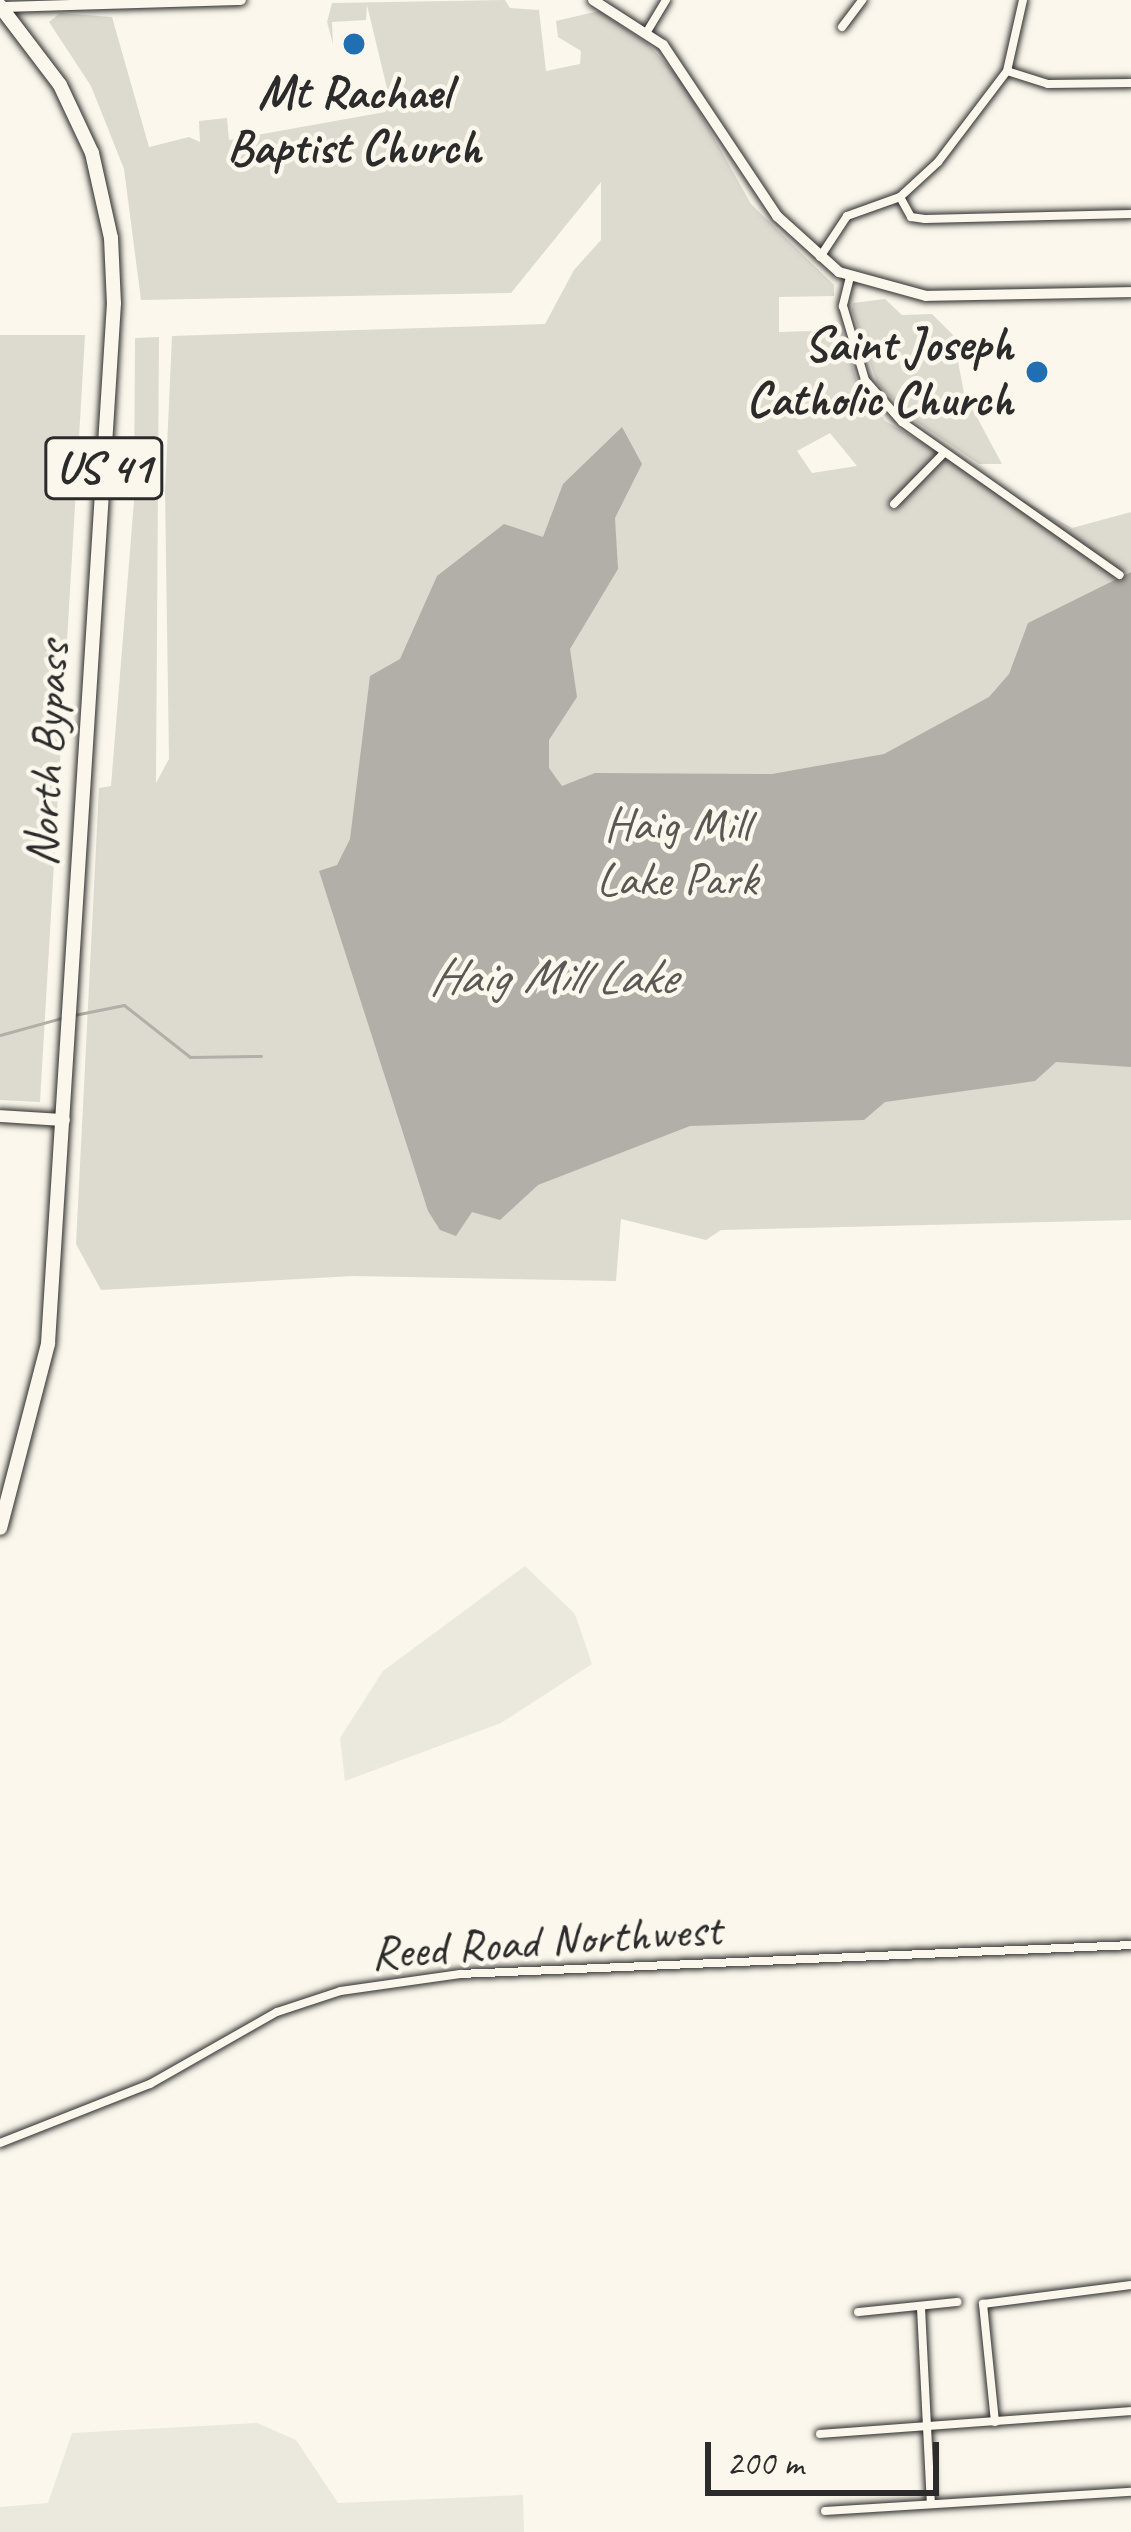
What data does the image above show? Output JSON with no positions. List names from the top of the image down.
{
  "streets": {
    "highway": ["US 41", "North Bypass"],
    "street": ["Reed Road Northwest"]
  },
  "water": ["Haig Mill Lake"],
  "parks": ["Haig Mill Lake Park"],
  "places": ["Mt Rachael Baptist Church", "Saint Joseph Catholic Church"],
  "scale_bar": "200 m"
}
